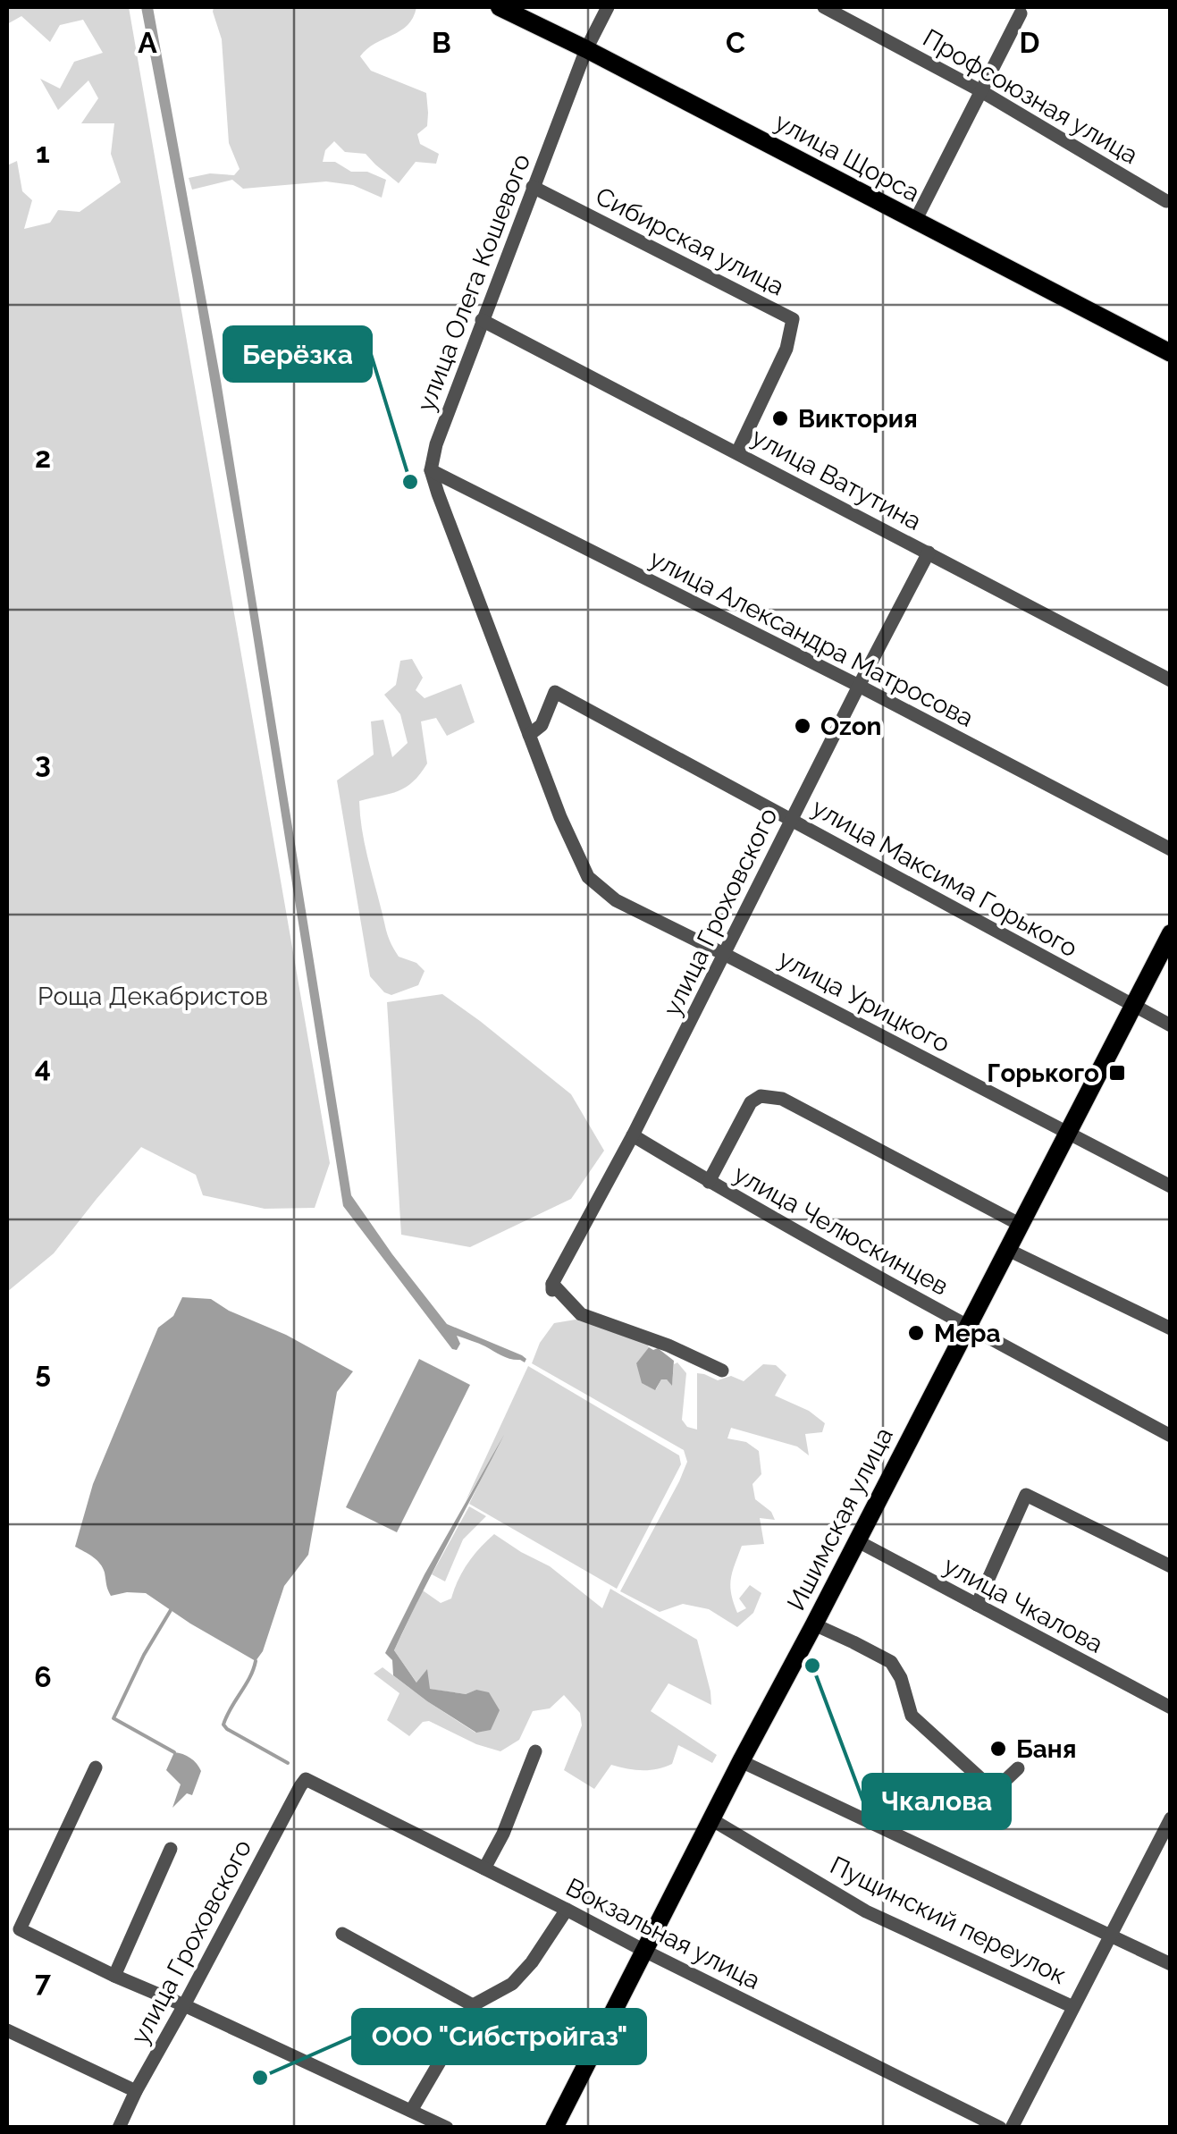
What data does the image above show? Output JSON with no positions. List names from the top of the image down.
{
  "streets": {
    "main road": ["улица Щорса", "Ишимская улица"],
    "street": [
      "Профсоюзная улица",
      "Сибирская улица",
      "улица Олега Кошевого",
      "улица Ватутина",
      "улица Александра Матросова",
      "улица Максима Горького",
      "улица Гроховского",
      "улица Урицкого",
      "улица Челюскинцев",
      "улица Чкалова",
      "Пущинский переулок",
      "Вокзальная улица"
    ]
  },
  "crossings": [
    ["улица Щорса", "улица Олега Кошевого"],
    ["Сибирская улица", "улица Олега Кошевого"],
    ["Сибирская улица", "улица Ватутина"],
    ["улица Олега Кошевого", "улица Ватутина"],
    ["улица Олега Кошевого", "улица Александра Матросова"],
    ["улица Ватутина", "улица Гроховского"],
    ["улица Александра Матросова", "улица Гроховского"],
    ["улица Максима Горького", "улица Гроховского"],
    ["улица Максима Горького", "улица Урицкого"],
    ["улица Максима Горького", "Ишимская улица"],
    ["улица Гроховского", "улица Урицкого"],
    ["улица Гроховского", "улица Челюскинцев"],
    ["улица Гроховского", "Вокзальная улица"],
    ["улица Урицкого", "Ишимская улица"],
    ["улица Челюскинцев", "Ишимская улица"],
    ["Ишимская улица", "улица Чкалова"],
    ["Ишимская улица", "Пущинский переулок"],
    ["Ишимская улица", "Вокзальная улица"]
  ],
  "parks": ["Роща Декабристов"],
  "places": {
    "other": [
      "Виктория",
      "Берёзка",
      "Ozon",
      "Мера",
      "Чкалова",
      "Баня",
      "ООО \"Сибстройгаз\""
    ],
    "transit": ["Горького"]
  },
  "grid": {
    "columns": [
      "A",
      "B",
      "C",
      "D"
    ],
    "rows": [
      "1",
      "2",
      "3",
      "4",
      "5",
      "6",
      "7"
    ]
  }
}
